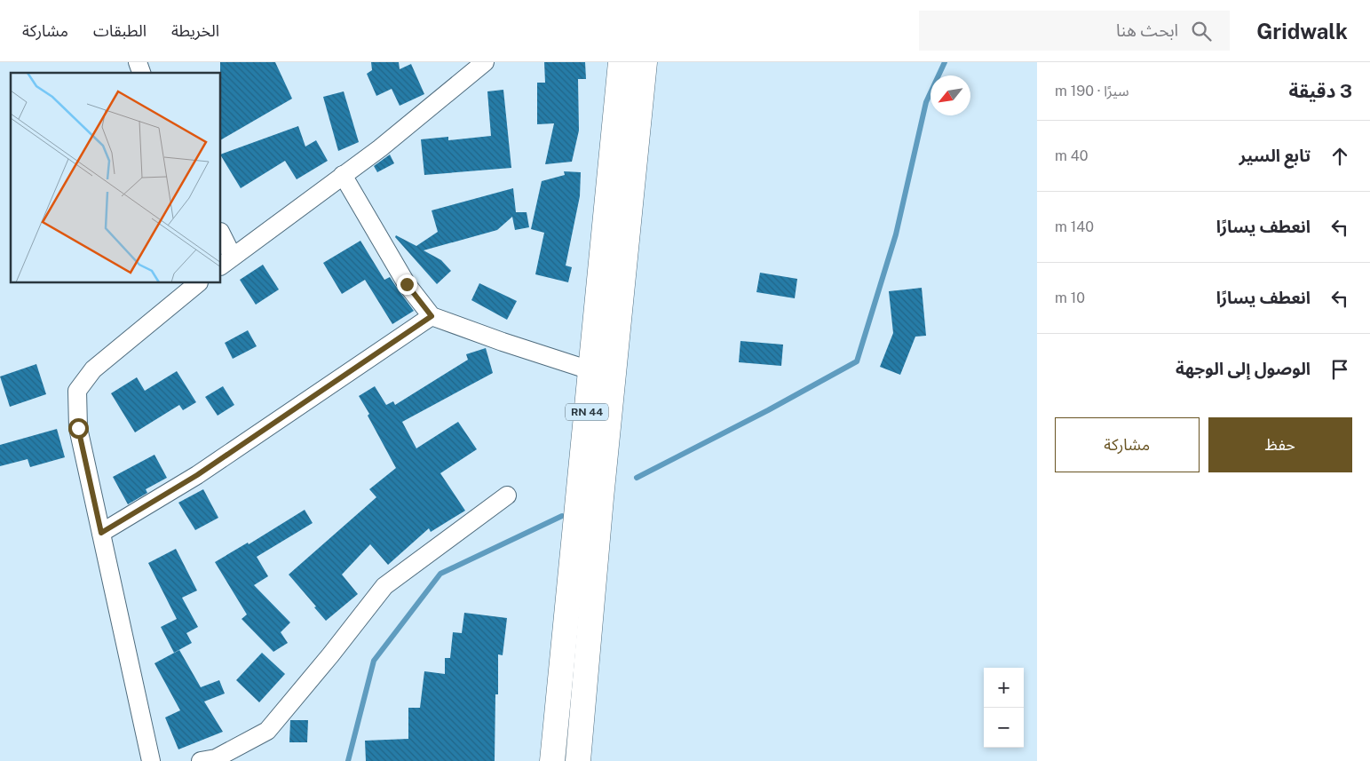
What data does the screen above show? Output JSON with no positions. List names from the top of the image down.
{
  "streets": {
    "highway": ["RN 44"]
  },
  "north": "bottom left",
  "page": {
    "header": "Gridwalk",
    "search": "ابحث هنا",
    "nav": ["الخريطة", "الطبقات", "مشاركة"],
    "heading": ["3 دقيقة", "سيرًا · 190 m"],
    "list": [
      ["تابع السير", "40 m"],
      ["انعطف يسارًا", "140 m"],
      ["انعطف يسارًا", "10 m"],
      "الوصول إلى الوجهة"
    ],
    "buttons": ["حفظ", "مشاركة"],
    "map_buttons": ["+", "−"]
  }
}
